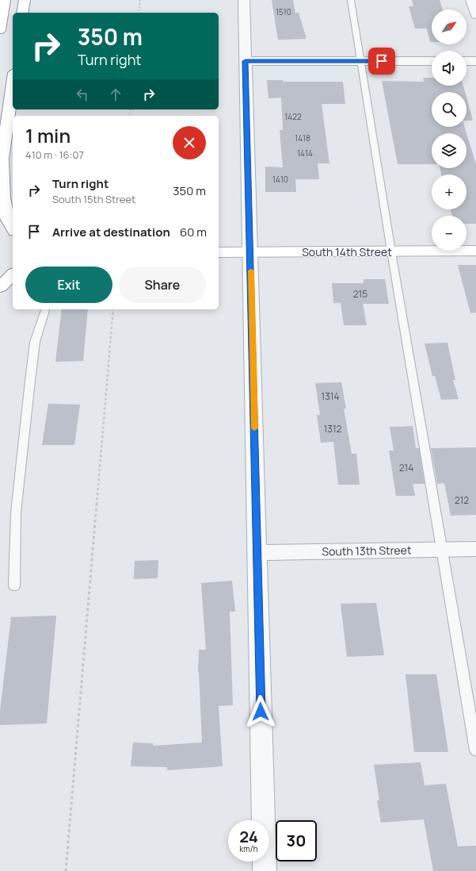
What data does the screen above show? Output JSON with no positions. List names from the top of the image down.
{
  "streets": {
    "main road": ["South 14th Street"],
    "street": ["South 13th Street"]
  },
  "house_numbers": [
    "1510",
    "1422",
    "1418",
    "1414",
    "1410",
    "215",
    "1314",
    "1312",
    "214",
    "212"
  ],
  "north": "top right",
  "page": {
    "map_buttons": ["+", "−"],
    "turn": ["350 m", "Turn right"],
    "heading": ["1 min", "410 m · 16:07"],
    "list": [
      {
        "name": "Turn right",
        "note": "South 15th Street",
        "value": "350 m"
      },
      {
        "name": "Arrive at destination",
        "value": "60 m"
      }
    ],
    "buttons": ["Exit", "Share"],
    "speed": "24 km/h",
    "limit": "30"
  }
}
